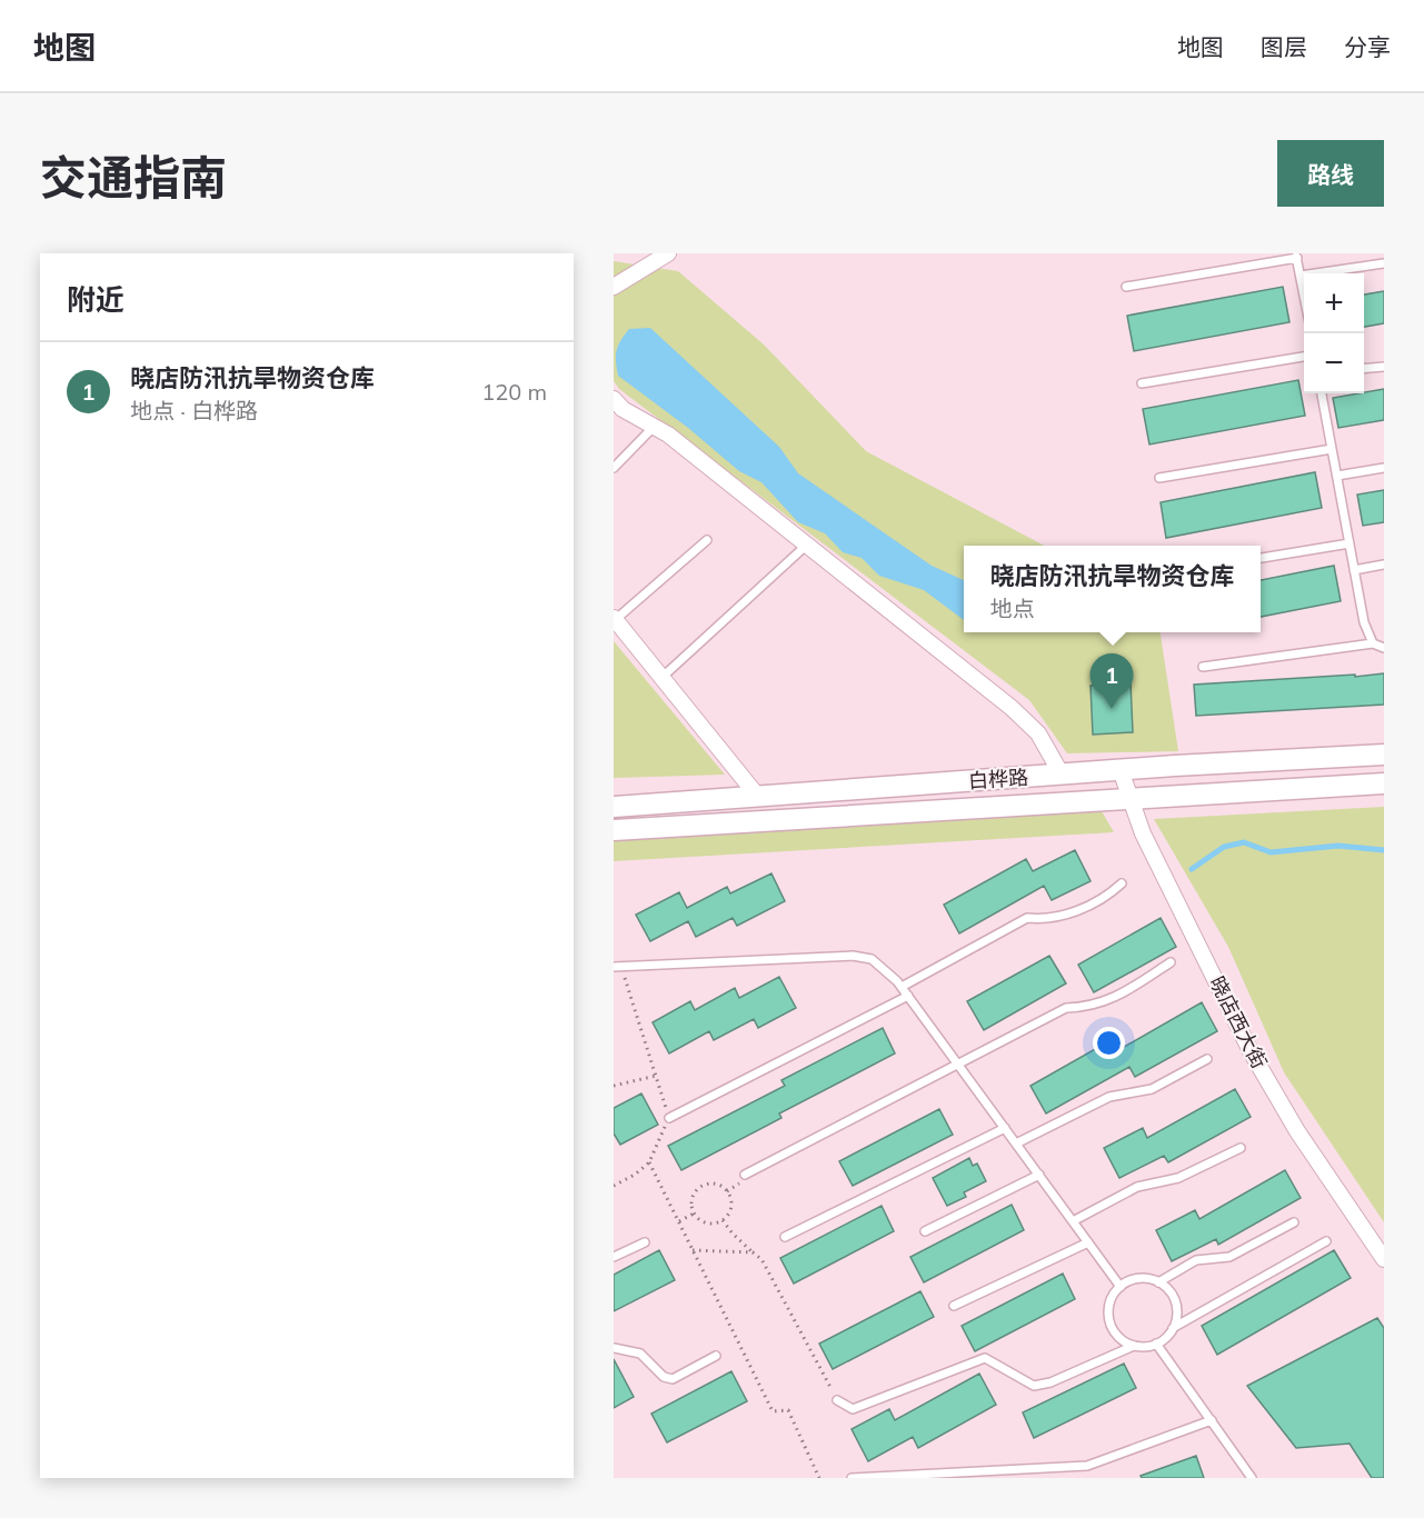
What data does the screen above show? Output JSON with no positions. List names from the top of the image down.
{
  "streets": {
    "street": ["白桦路", "晓店西大街"]
  },
  "crossings": [
    ["白桦路", "晓店西大街"]
  ],
  "page": {
    "header": "地图",
    "nav": ["地图", "图层", "分享"],
    "title": "交通指南",
    "buttons": "路线",
    "heading": "附近",
    "map_buttons": ["+", "−"],
    "list": [
      {
        "mark": "1",
        "name": "晓店防汛抗旱物资仓库",
        "note": "地点 · 白桦路",
        "value": "120 m"
      }
    ],
    "popup": ["晓店防汛抗旱物资仓库", "地点"],
    "pins": "1"
  }
}
